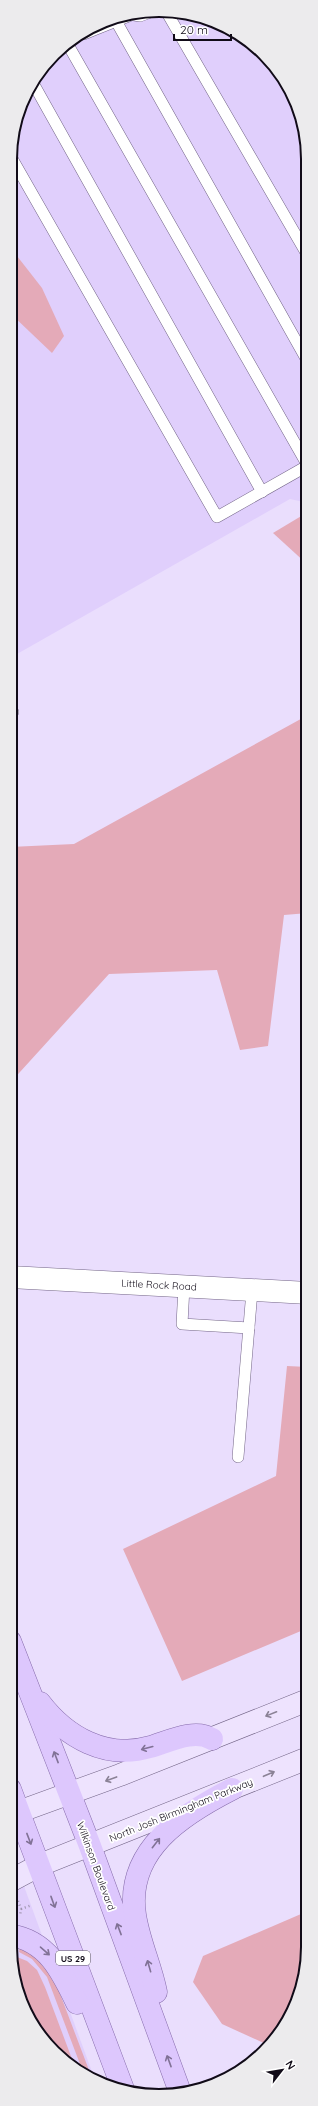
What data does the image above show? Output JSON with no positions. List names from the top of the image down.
{
  "streets": {
    "main road": ["North Josh Birmingham Parkway", "Wilkinson Boulevard", "US 29"],
    "street": ["Little Rock Road"]
  },
  "crossings": [
    ["North Josh Birmingham Parkway", "Wilkinson Boulevard"],
    ["North Josh Birmingham Parkway", "US 29"]
  ],
  "scale_bar": "20 m",
  "north": "top right"
}
